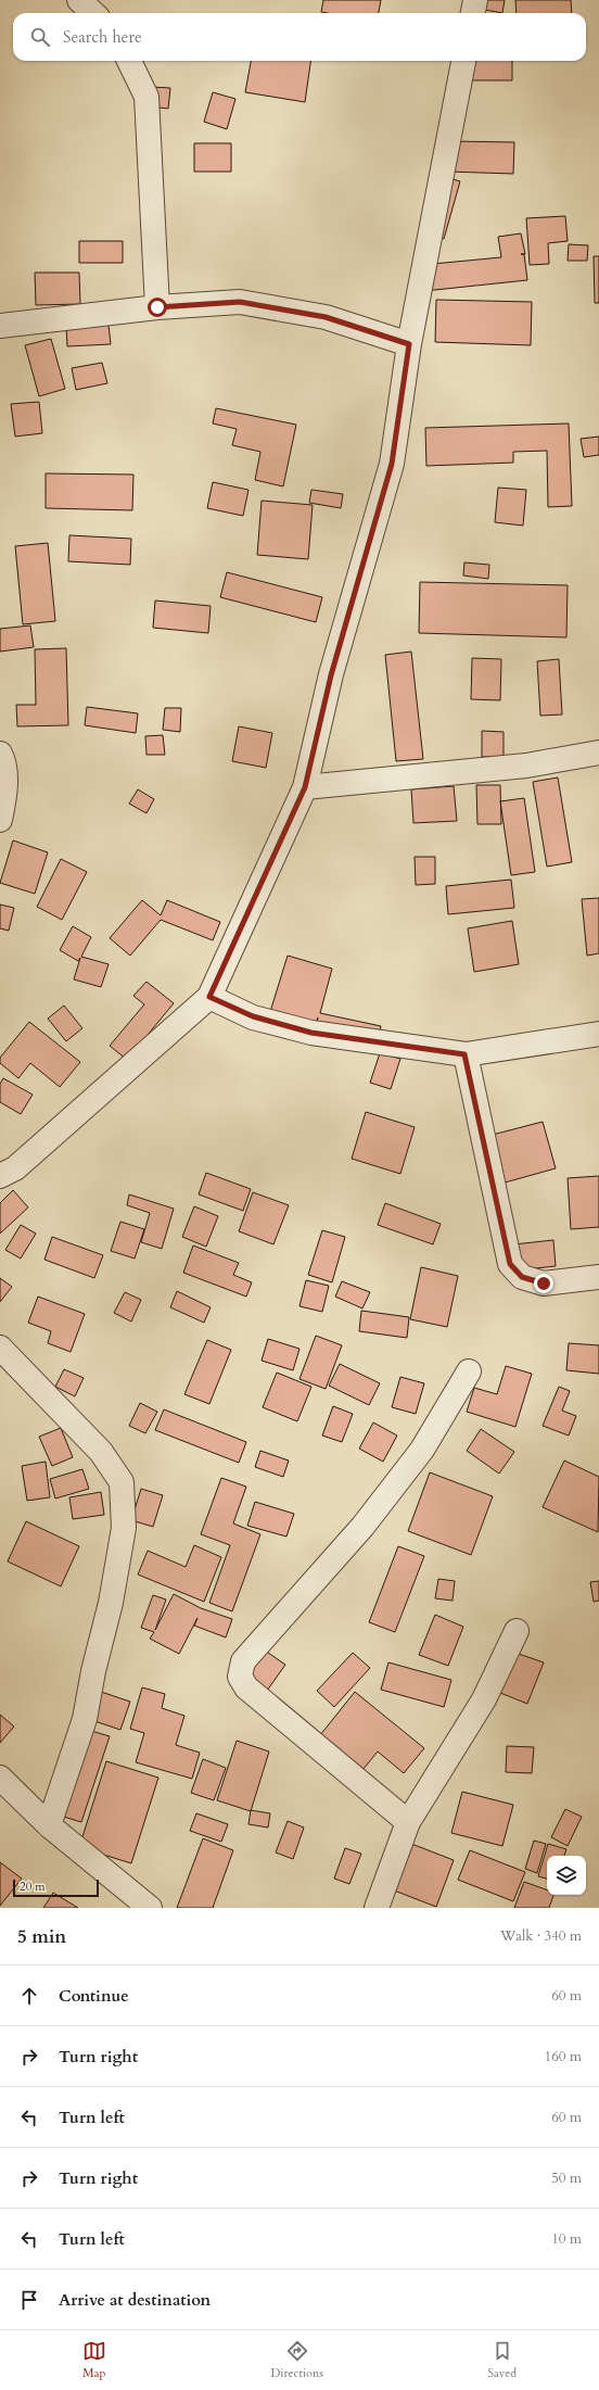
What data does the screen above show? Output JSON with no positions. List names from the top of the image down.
{
  "scale_bar": "20 m",
  "page": {
    "search": "Search here",
    "scale": "20 m",
    "heading": ["5 min", "Walk · 340 m"],
    "list": [
      ["Continue", "60 m"],
      ["Turn right", "160 m"],
      ["Turn left", "60 m"],
      ["Turn right", "50 m"],
      ["Turn left", "10 m"],
      "Arrive at destination"
    ],
    "nav": ["Map", "Directions", "Saved"]
  }
}
